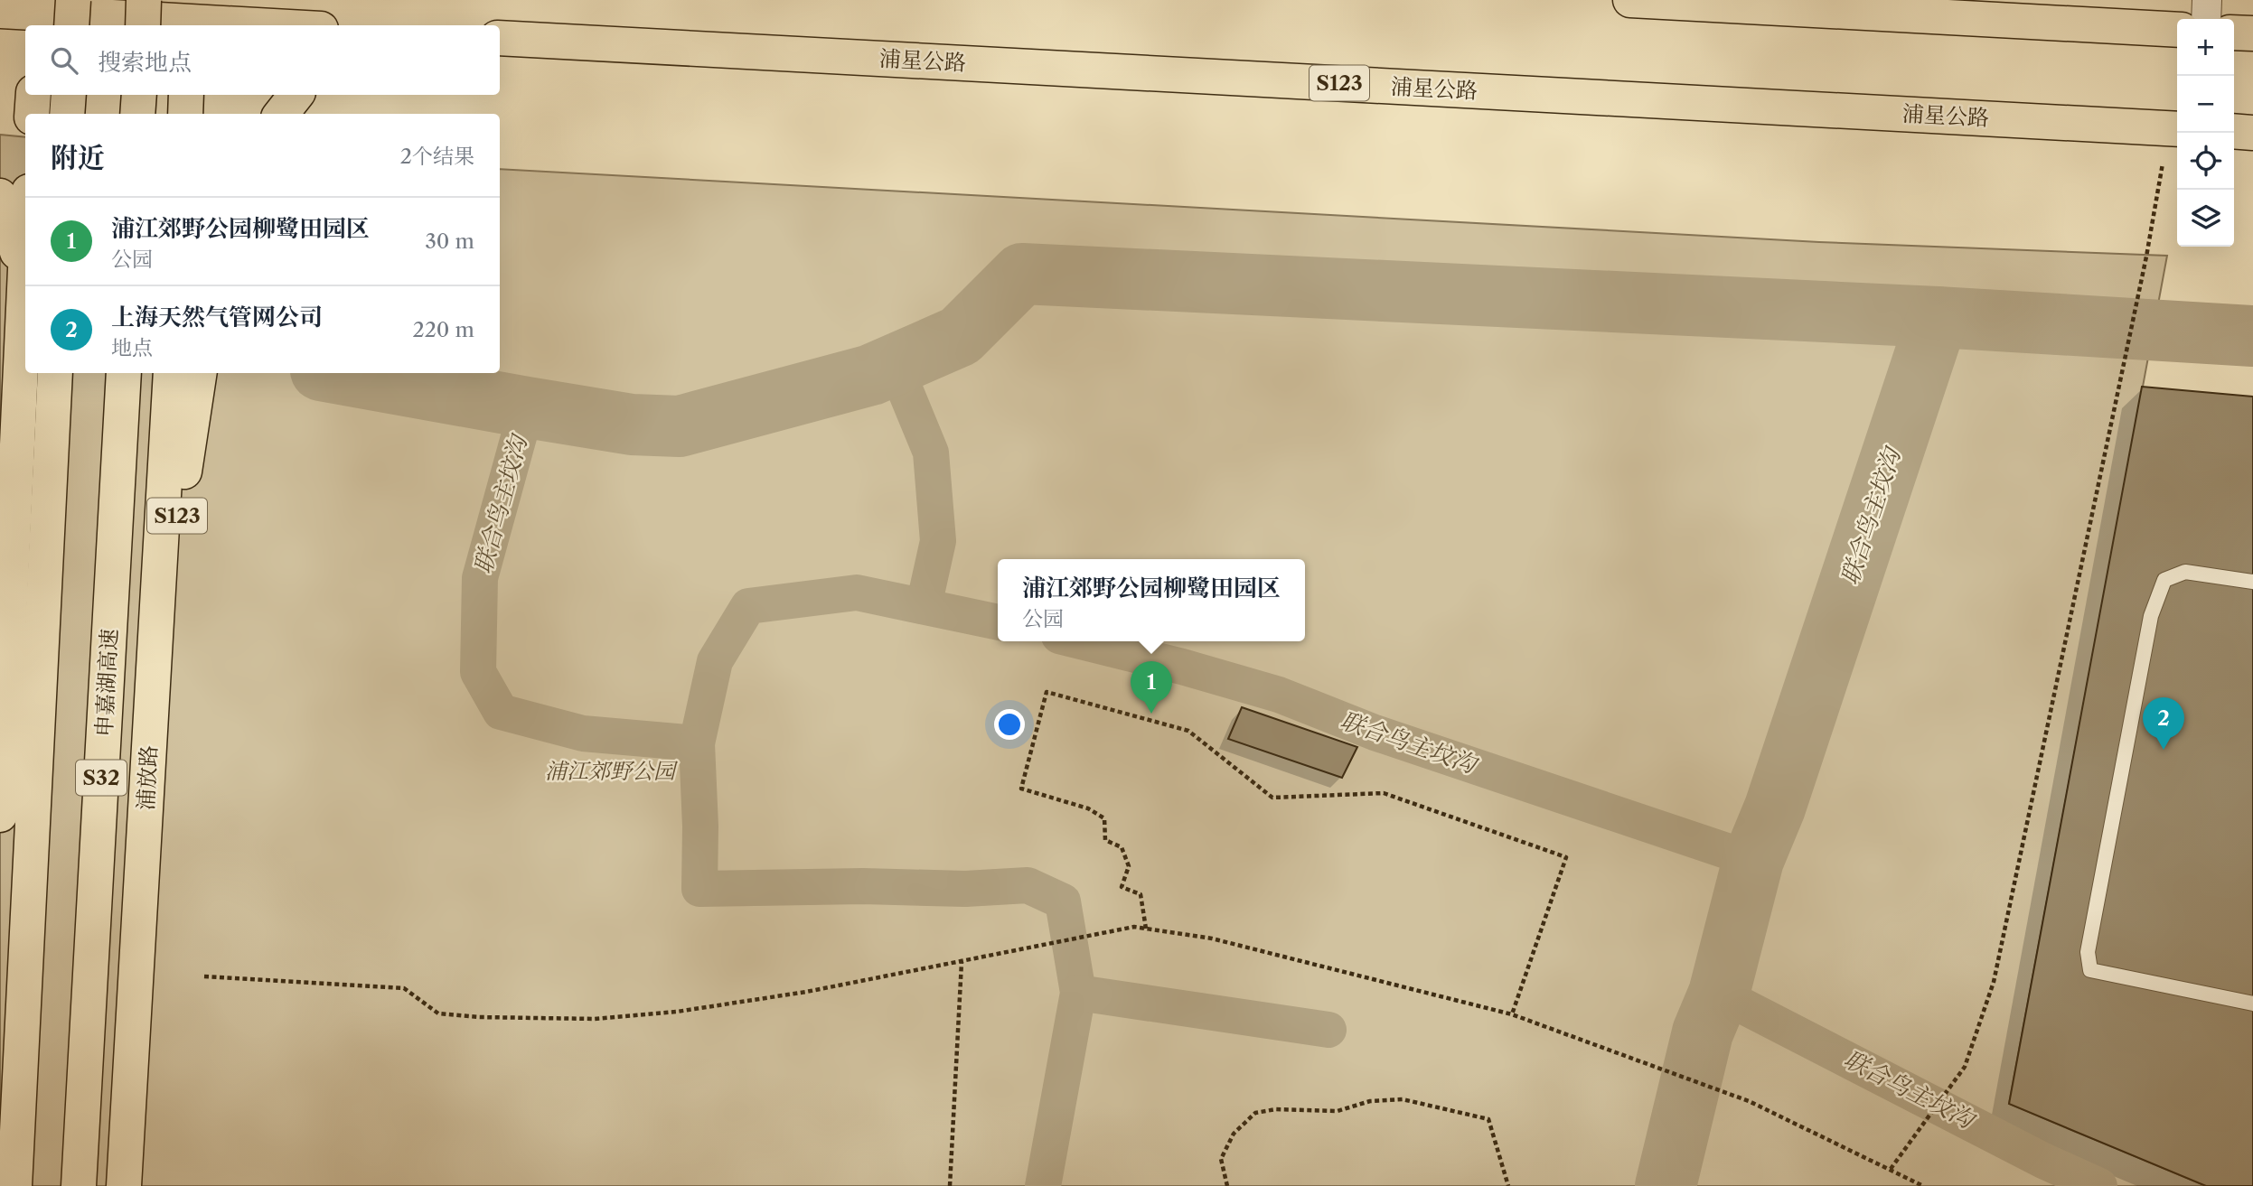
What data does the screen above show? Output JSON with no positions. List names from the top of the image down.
{
  "streets": {
    "main road": [
      "浦星公路",
      "S123",
      "申嘉湖高速",
      "S32",
      "浦放路"
    ]
  },
  "water": ["联合鸟主坟沟"],
  "parks": ["浦江郊野公园"],
  "page": {
    "map_buttons": ["+", "−"],
    "search": "搜索地点",
    "heading": ["附近", "2个结果"],
    "list": [
      {
        "mark": "1",
        "name": "浦江郊野公园柳鹭田园区",
        "note": "公园",
        "value": "30 m"
      },
      {
        "mark": "2",
        "name": "上海天然气管网公司",
        "note": "地点",
        "value": "220 m"
      }
    ],
    "popup": ["浦江郊野公园柳鹭田园区", "公园"],
    "pins": ["1", "2"]
  }
}
